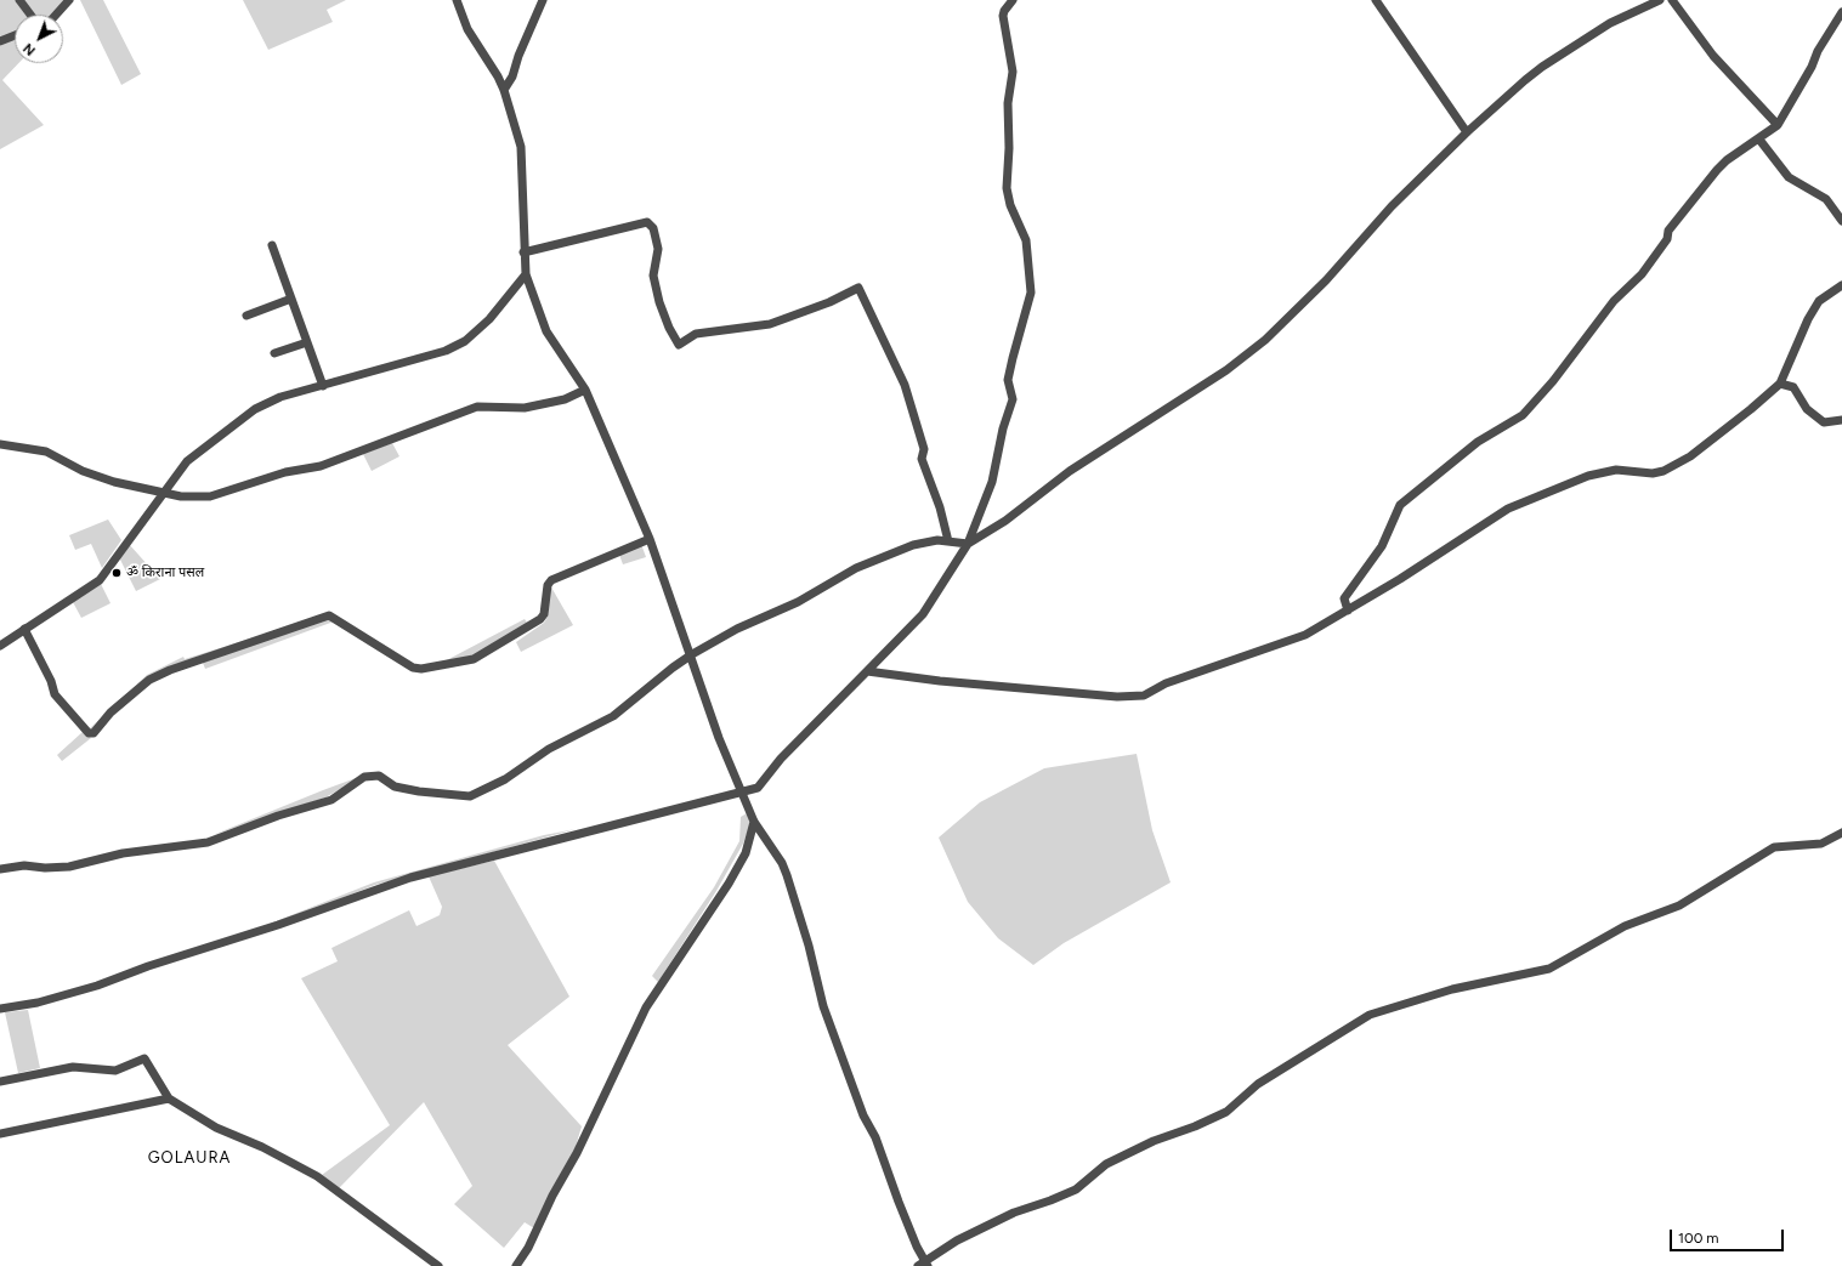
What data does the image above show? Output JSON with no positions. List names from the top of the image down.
{
  "districts": ["GOLAURA"],
  "places": ["ॐ किराना पसल"],
  "scale_bar": "100 m",
  "north": "bottom left"
}
